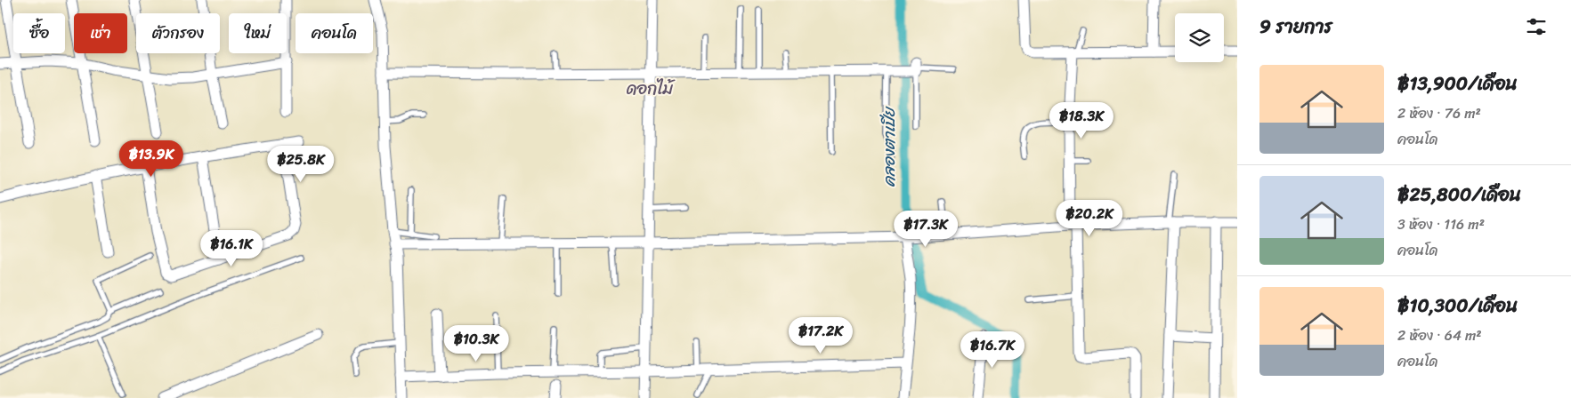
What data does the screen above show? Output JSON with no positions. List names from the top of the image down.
{
  "districts": ["ดอกไม้"],
  "water": ["คลองตาเปีย"],
  "page": {
    "heading": "9 รายการ",
    "chip": [
      "ซื้อ",
      "เช่า",
      "ตัวกรอง",
      "ใหม่",
      "คอนโด"
    ],
    "list": [
      {
        "name": "฿13,900/เดือน",
        "note": "2 ห้อง · 76 m² · คอนโด"
      },
      {
        "name": "฿25,800/เดือน",
        "note": "3 ห้อง · 116 m² · คอนโด"
      },
      {
        "name": "฿10,300/เดือน",
        "note": "2 ห้อง · 64 m² · คอนโด"
      }
    ],
    "price": [
      "฿18.3K",
      "฿13.9K",
      "฿25.8K",
      "฿20.2K",
      "฿17.3K",
      "฿16.1K",
      "฿17.2K",
      "฿10.3K",
      "฿16.7K"
    ]
  }
}
